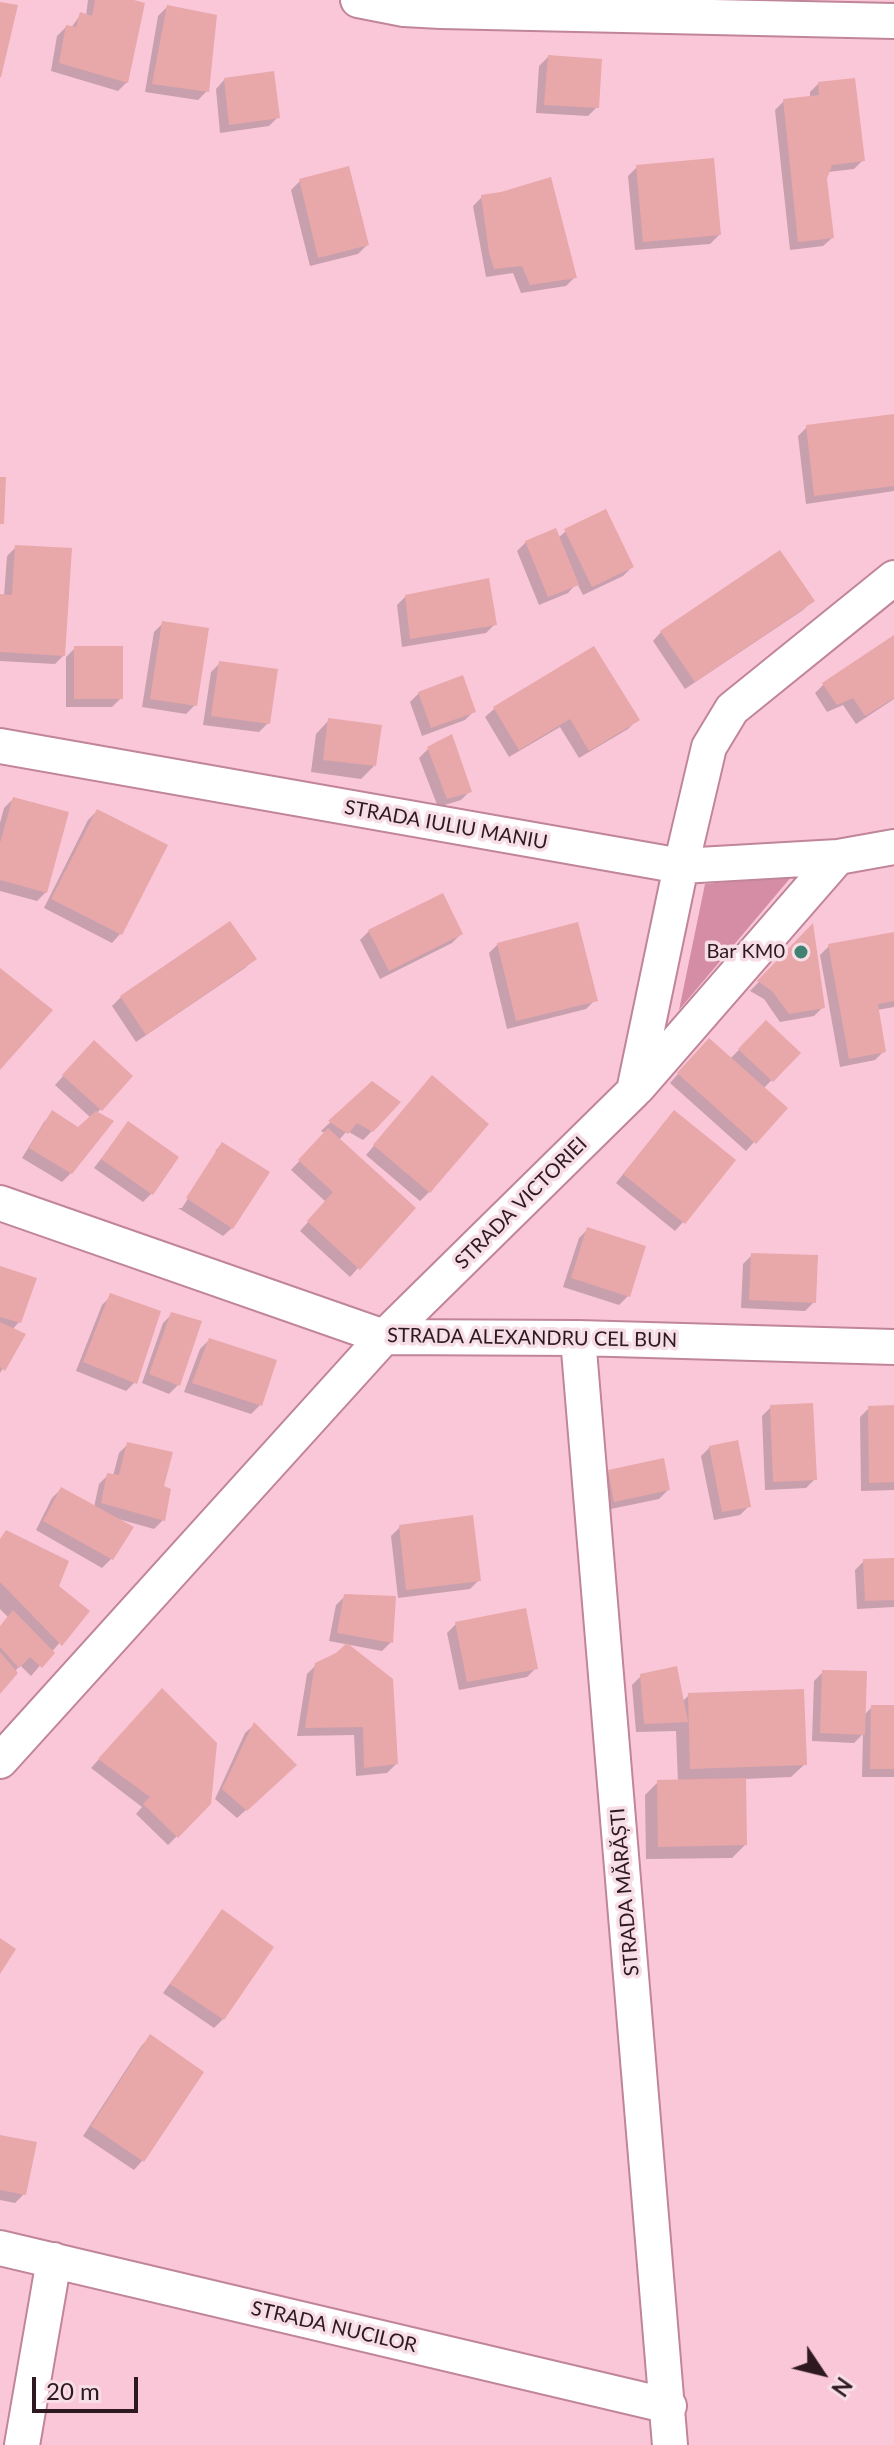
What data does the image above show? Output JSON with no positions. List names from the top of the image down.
{
  "streets": {
    "street": [
      "STRADA IULIU MANIU",
      "STRADA VICTORIEI",
      "STRADA ALEXANDRU CEL BUN",
      "STRADA MĂRĂȘTI",
      "STRADA NUCILOR"
    ]
  },
  "crossings": [
    ["STRADA IULIU MANIU", "STRADA VICTORIEI"],
    ["STRADA VICTORIEI", "STRADA ALEXANDRU CEL BUN"],
    ["STRADA ALEXANDRU CEL BUN", "STRADA MĂRĂȘTI"],
    ["STRADA MĂRĂȘTI", "STRADA NUCILOR"]
  ],
  "places": ["Bar KM0"],
  "scale_bar": "20 m",
  "north": "bottom right"
}
